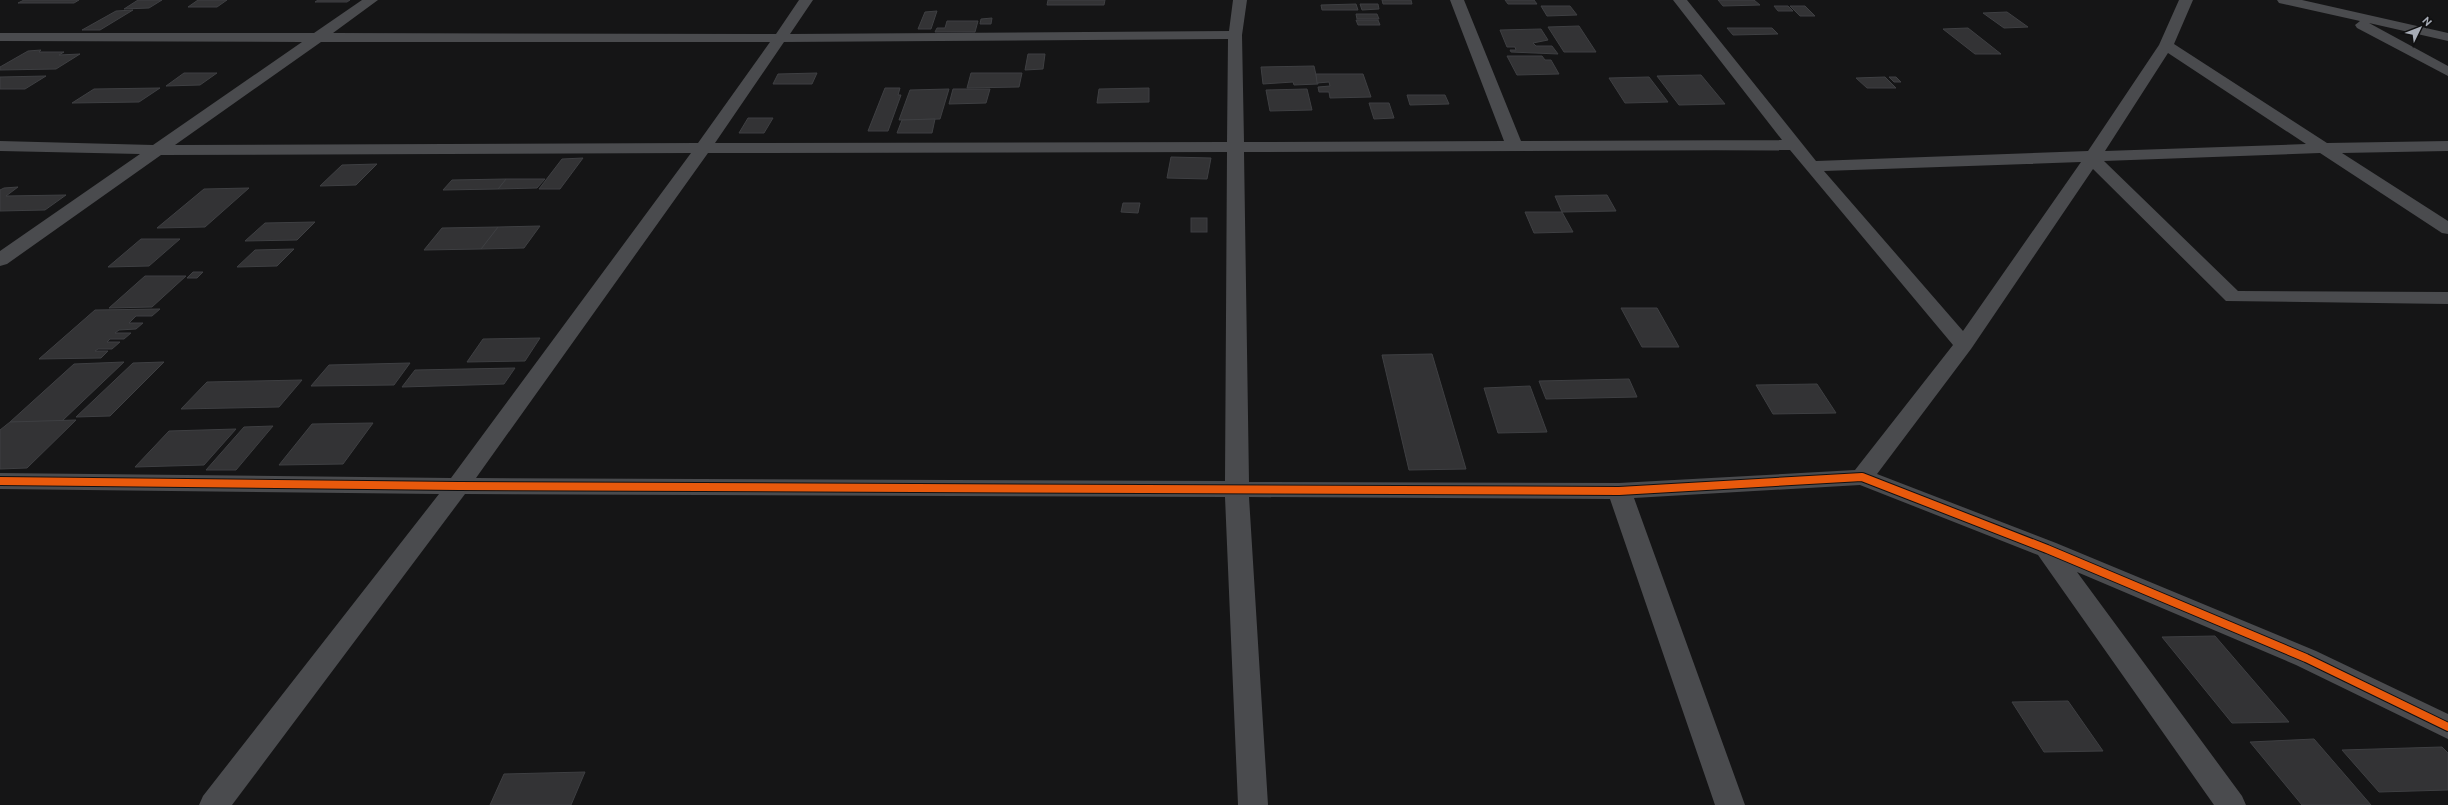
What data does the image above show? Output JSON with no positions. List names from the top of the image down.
{
  "north": "top right"
}
